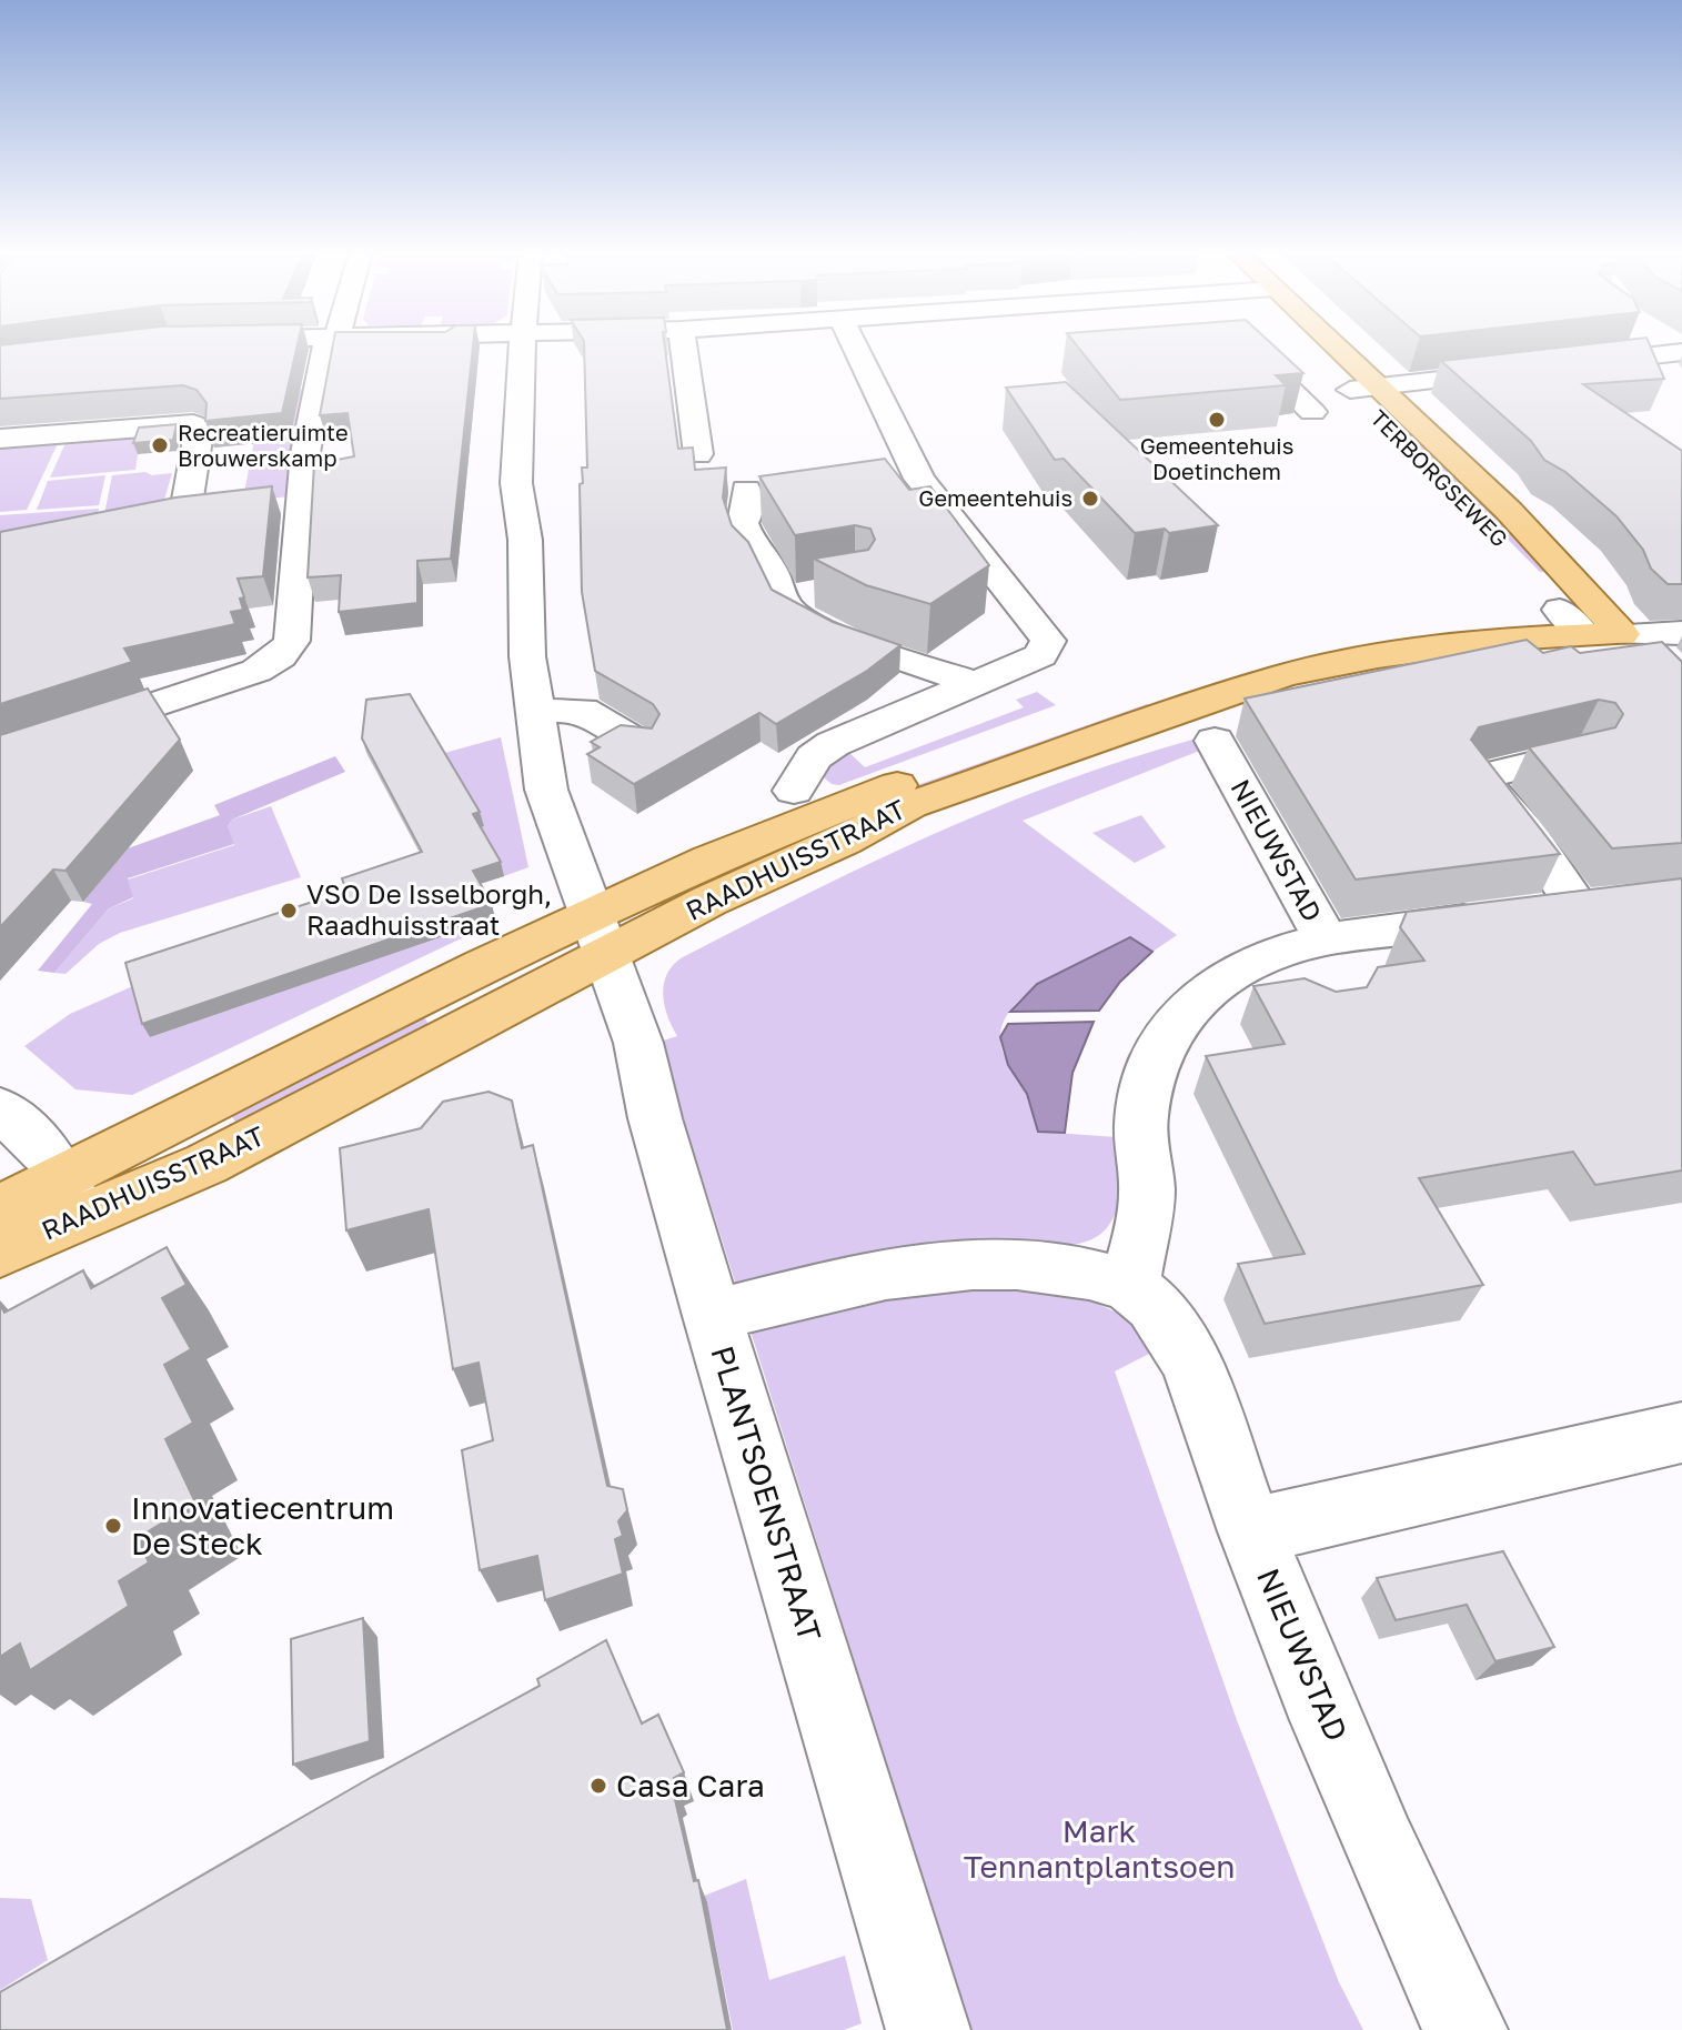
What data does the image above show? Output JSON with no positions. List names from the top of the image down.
{
  "streets": {
    "main road": ["TERBORGSEWEG", "RAADHUISSTRAAT"],
    "street": ["NIEUWSTAD", "PLANTSOENSTRAAT"]
  },
  "crossings": [
    ["TERBORGSEWEG", "RAADHUISSTRAAT"],
    ["RAADHUISSTRAAT", "PLANTSOENSTRAAT"]
  ],
  "parks": ["Mark Tennantplantsoen"],
  "places": [
    "Gemeentehuis Doetinchem",
    "Recreatieruimte Brouwerskamp",
    "Gemeentehuis",
    "VSO De Isselborgh, Raadhuisstraat",
    "Innovatiecentrum De Steck",
    "Casa Cara"
  ]
}
